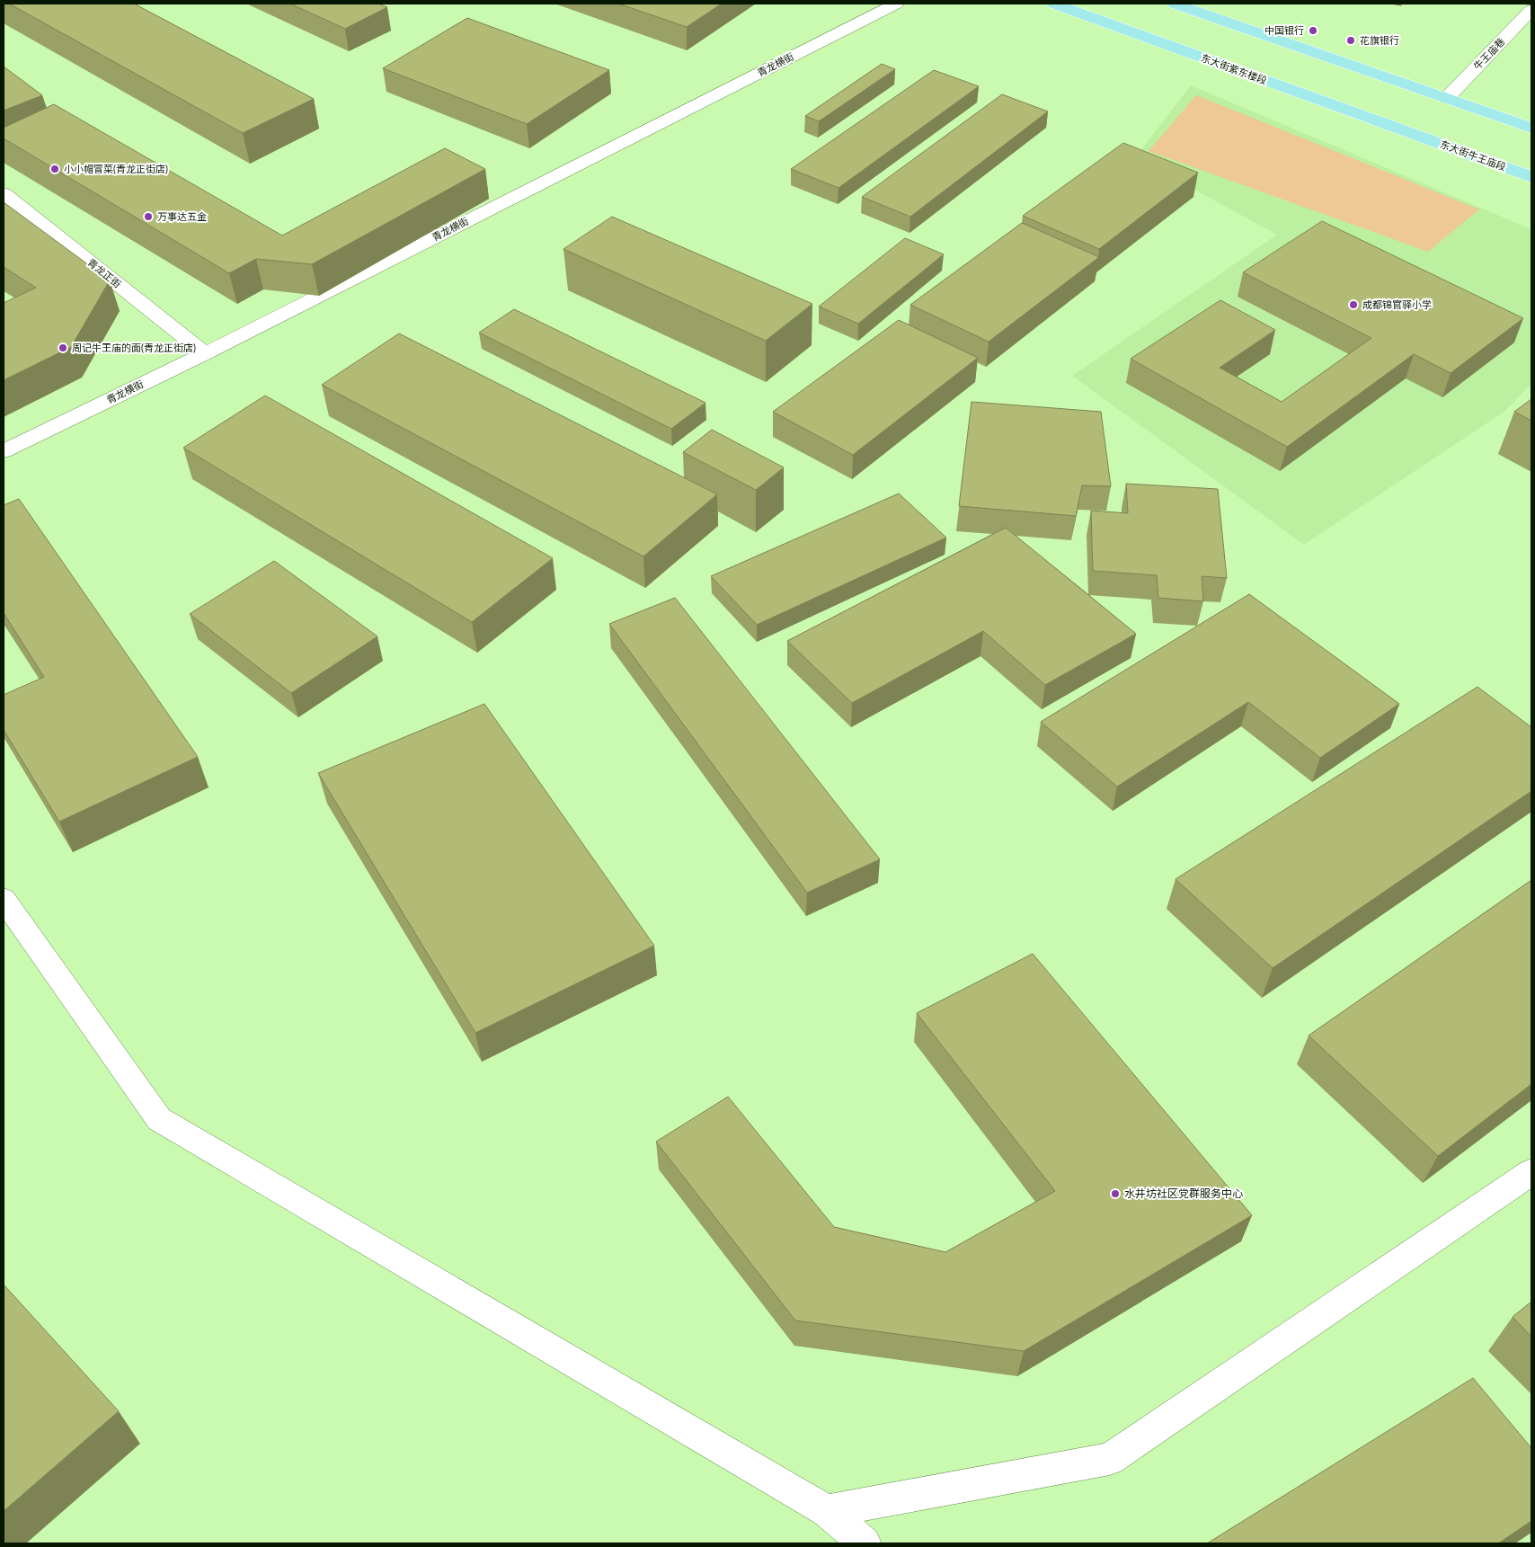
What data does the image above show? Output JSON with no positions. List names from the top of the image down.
{
  "streets": {
    "main road": ["东大街紫东楼段", "东大街牛王庙段"],
    "street": ["牛王庙巷", "青龙横街", "青龙正街"]
  },
  "crossings": [
    ["青龙横街", "青龙正街"],
    ["东大街紫东楼段", "东大街牛王庙段"]
  ],
  "places": [
    "中国银行",
    "花旗银行",
    "小小帽冒菜(青龙正街店)",
    "万事达五金",
    "成都锦官驿小学",
    "周记牛王庙的面(青龙正街店)",
    "水井坊社区党群服务中心"
  ]
}
